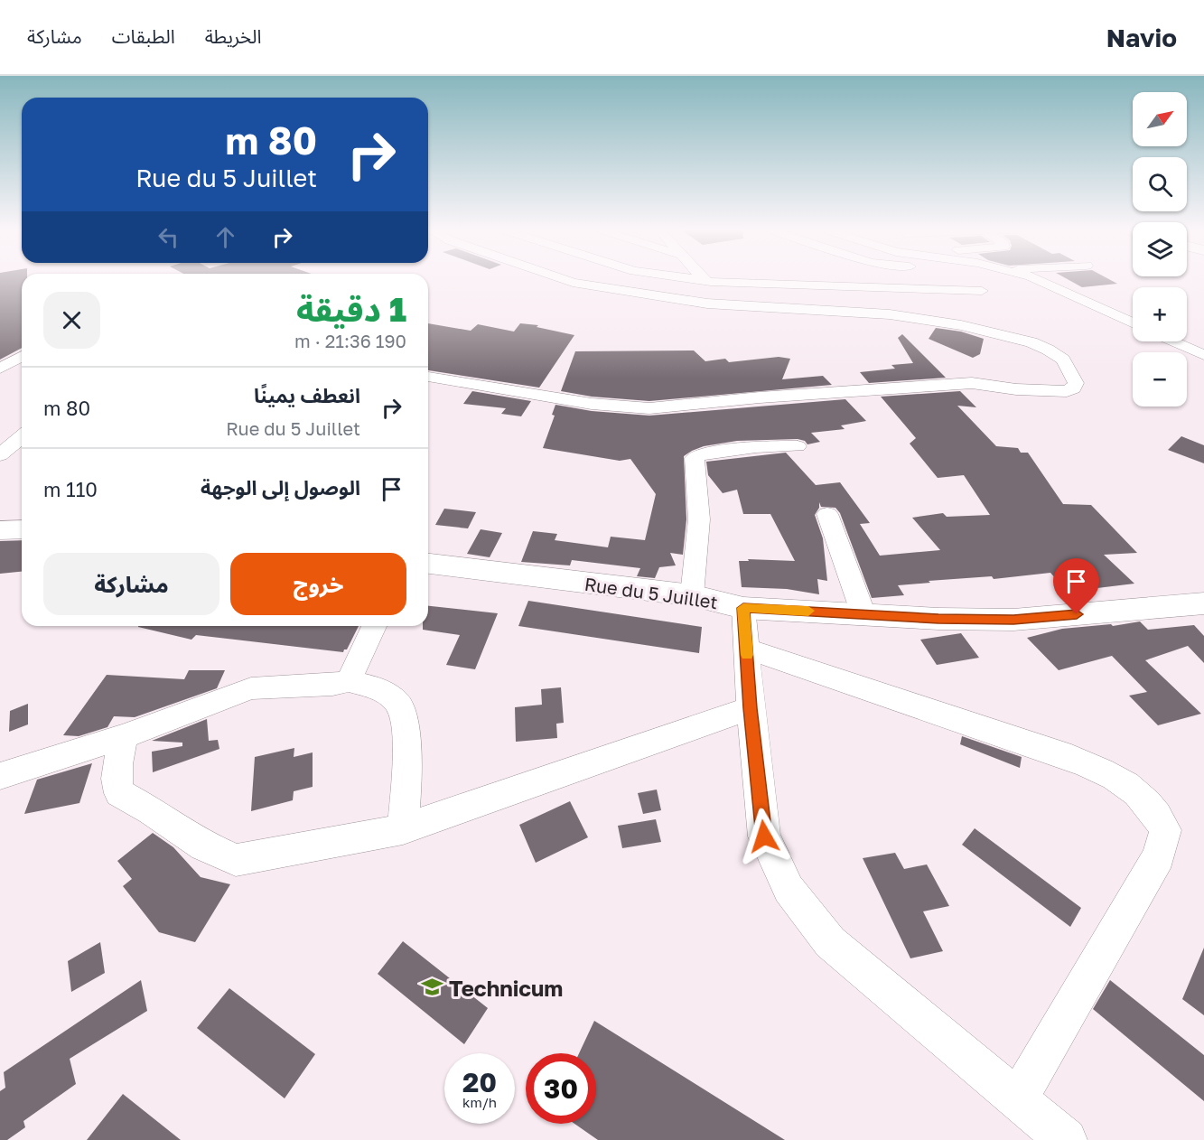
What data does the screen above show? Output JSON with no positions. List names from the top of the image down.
{
  "streets": {
    "street": ["Rue du 5 Juillet"]
  },
  "places": {
    "school or university": ["Technicum"]
  },
  "north": "top right",
  "page": {
    "header": "Navio",
    "nav": ["الخريطة", "الطبقات", "مشاركة"],
    "map_buttons": ["+", "−"],
    "turn": ["80 m", "Rue du 5 Juillet"],
    "heading": ["1 دقيقة", "190 m · 21:36"],
    "list": [
      {
        "name": "انعطف يمينًا",
        "note": "Rue du 5 Juillet",
        "value": "80 m"
      },
      {
        "name": "الوصول إلى الوجهة",
        "value": "110 m"
      }
    ],
    "buttons": ["خروج", "مشاركة"],
    "speed": "20 km/h",
    "limit": "30"
  }
}
